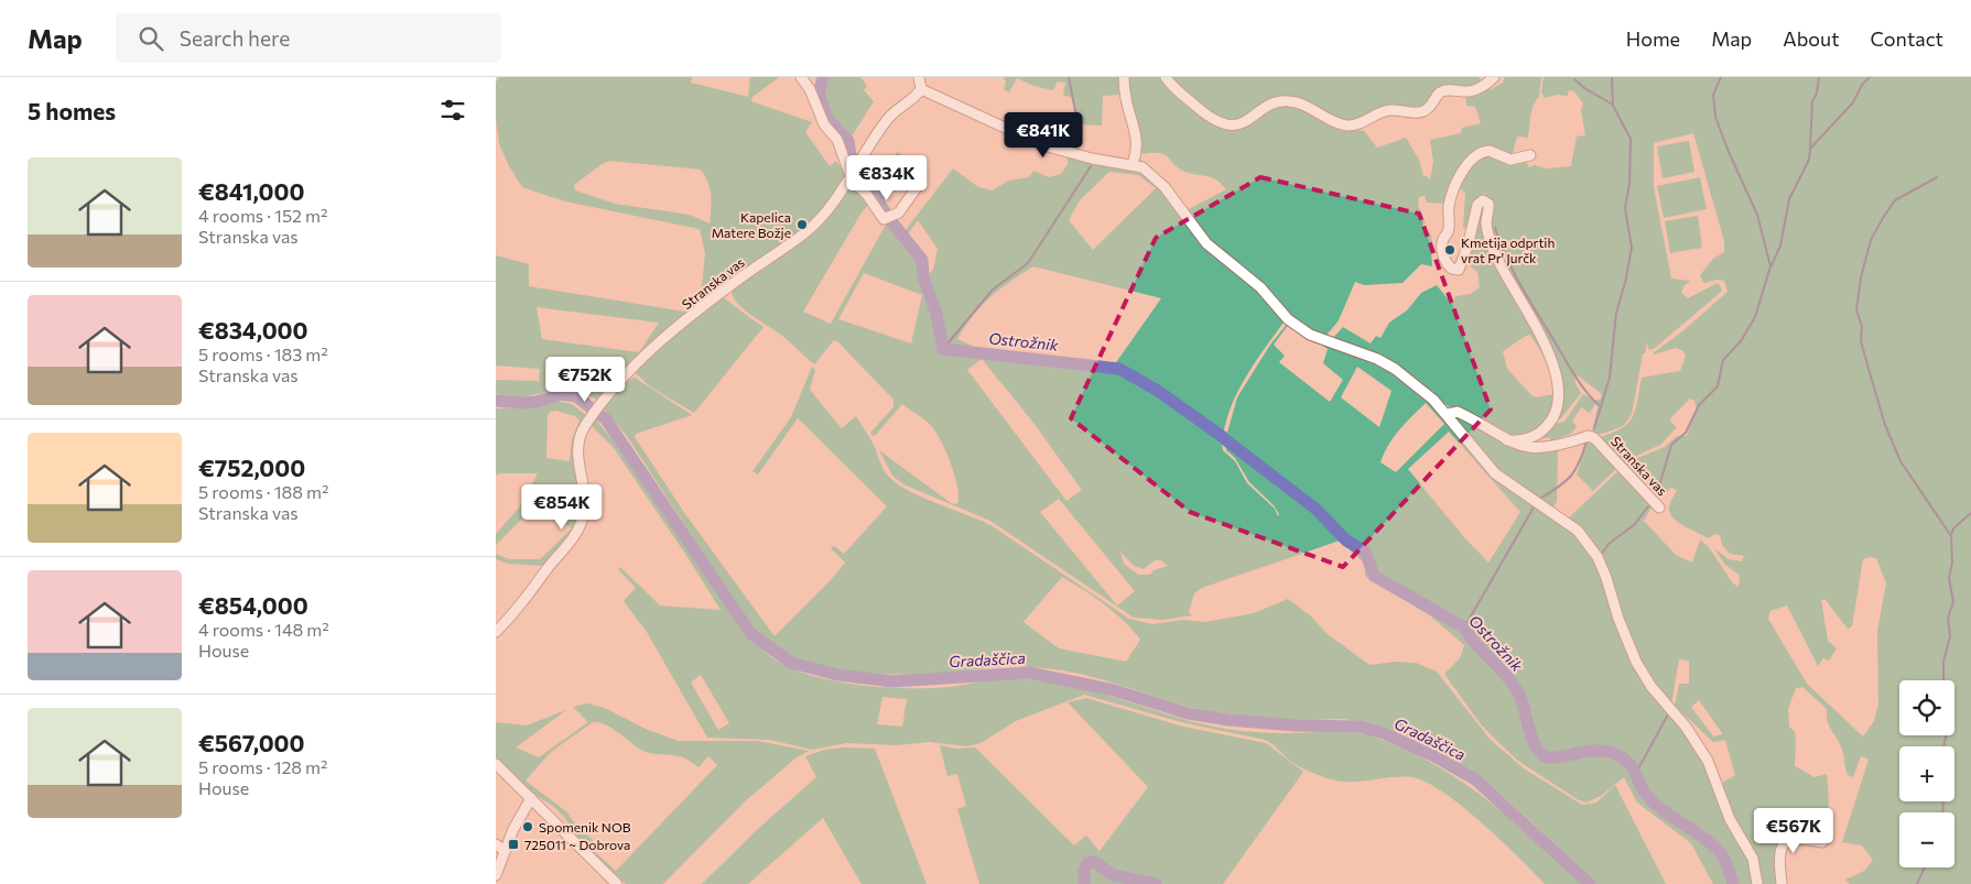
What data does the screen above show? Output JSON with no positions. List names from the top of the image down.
{
  "streets": {
    "street": ["Stranska vas"]
  },
  "water": ["Ostrožnik", "Gradaščica"],
  "places": {
    "other": ["Kapelica Matere Božje", "Kmetija odprtih vrat Pr' Jurčk", "Spomenik NOB"],
    "transit": ["725011 ~ Dobrova"]
  },
  "page": {
    "header": "Map",
    "search": "Search here",
    "nav": [
      "Home",
      "Map",
      "About",
      "Contact"
    ],
    "heading": "5 homes",
    "price": [
      "€841K",
      "€834K",
      "€752K",
      "€854K",
      "€567K"
    ],
    "list": [
      {
        "name": "€841,000",
        "note": "4 rooms · 152 m² · Stranska vas"
      },
      {
        "name": "€834,000",
        "note": "5 rooms · 183 m² · Stranska vas"
      },
      {
        "name": "€752,000",
        "note": "5 rooms · 188 m² · Stranska vas"
      },
      {
        "name": "€854,000",
        "note": "4 rooms · 148 m² · House"
      },
      {
        "name": "€567,000",
        "note": "5 rooms · 128 m² · House"
      }
    ],
    "map_buttons": ["+", "−"]
  }
}
